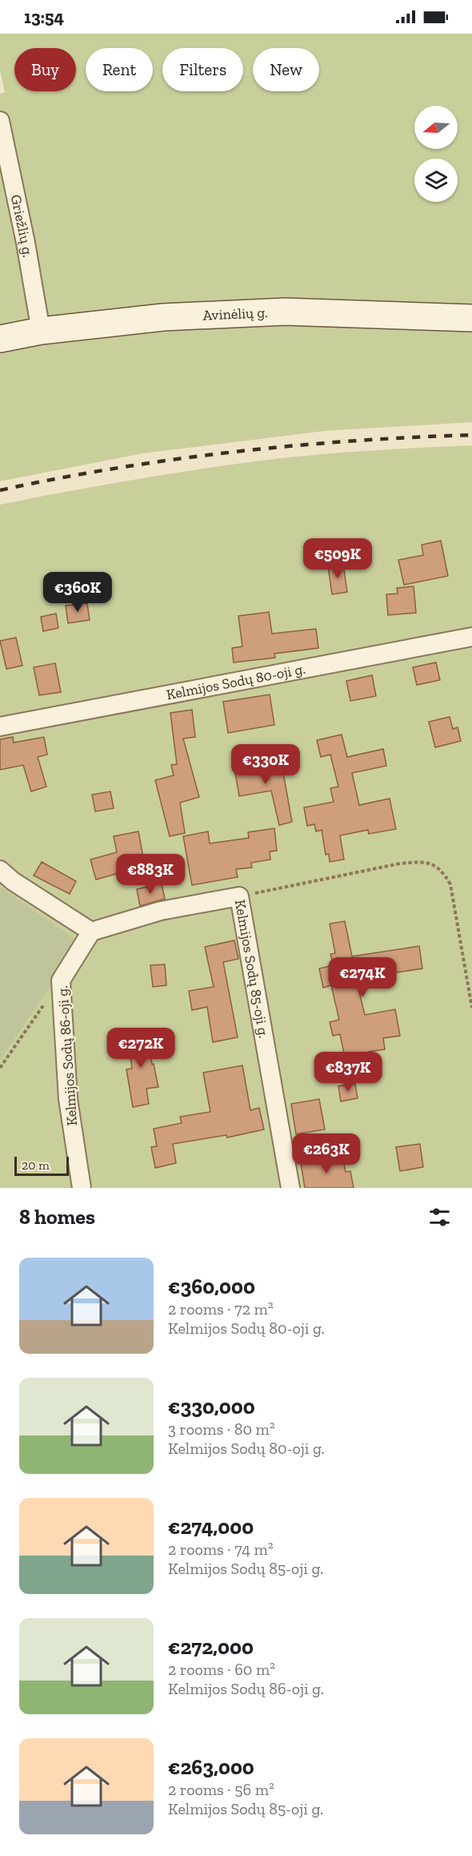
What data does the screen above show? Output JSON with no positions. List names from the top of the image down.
{
  "streets": {
    "main road": ["Avinėlių g."],
    "street": [
      "Griežlių g.",
      "Kelmijos Sodų 80-oji g.",
      "Kelmijos Sodų 85-oji g.",
      "Kelmijos Sodų 86-oji g."
    ]
  },
  "crossings": [
    ["Griežlių g.", "Avinėlių g."],
    ["Kelmijos Sodų 85-oji g.", "Kelmijos Sodų 86-oji g."]
  ],
  "scale_bar": "20 m",
  "north": "left",
  "page": {
    "status": "13:54",
    "chip": [
      "Buy",
      "Rent",
      "Filters",
      "New"
    ],
    "price": [
      "€509K",
      "€360K",
      "€330K",
      "€883K",
      "€274K",
      "€272K",
      "€837K",
      "€263K"
    ],
    "scale": "20 m",
    "heading": "8 homes",
    "list": [
      {
        "name": "€360,000",
        "note": "2 rooms · 72 m² · Kelmijos Sodų 80-oji g."
      },
      {
        "name": "€330,000",
        "note": "3 rooms · 80 m² · Kelmijos Sodų 80-oji g."
      },
      {
        "name": "€274,000",
        "note": "2 rooms · 74 m² · Kelmijos Sodų 85-oji g."
      },
      {
        "name": "€272,000",
        "note": "2 rooms · 60 m² · Kelmijos Sodų 86-oji g."
      },
      {
        "name": "€263,000",
        "note": "2 rooms · 56 m² · Kelmijos Sodų 85-oji g."
      }
    ]
  }
}
